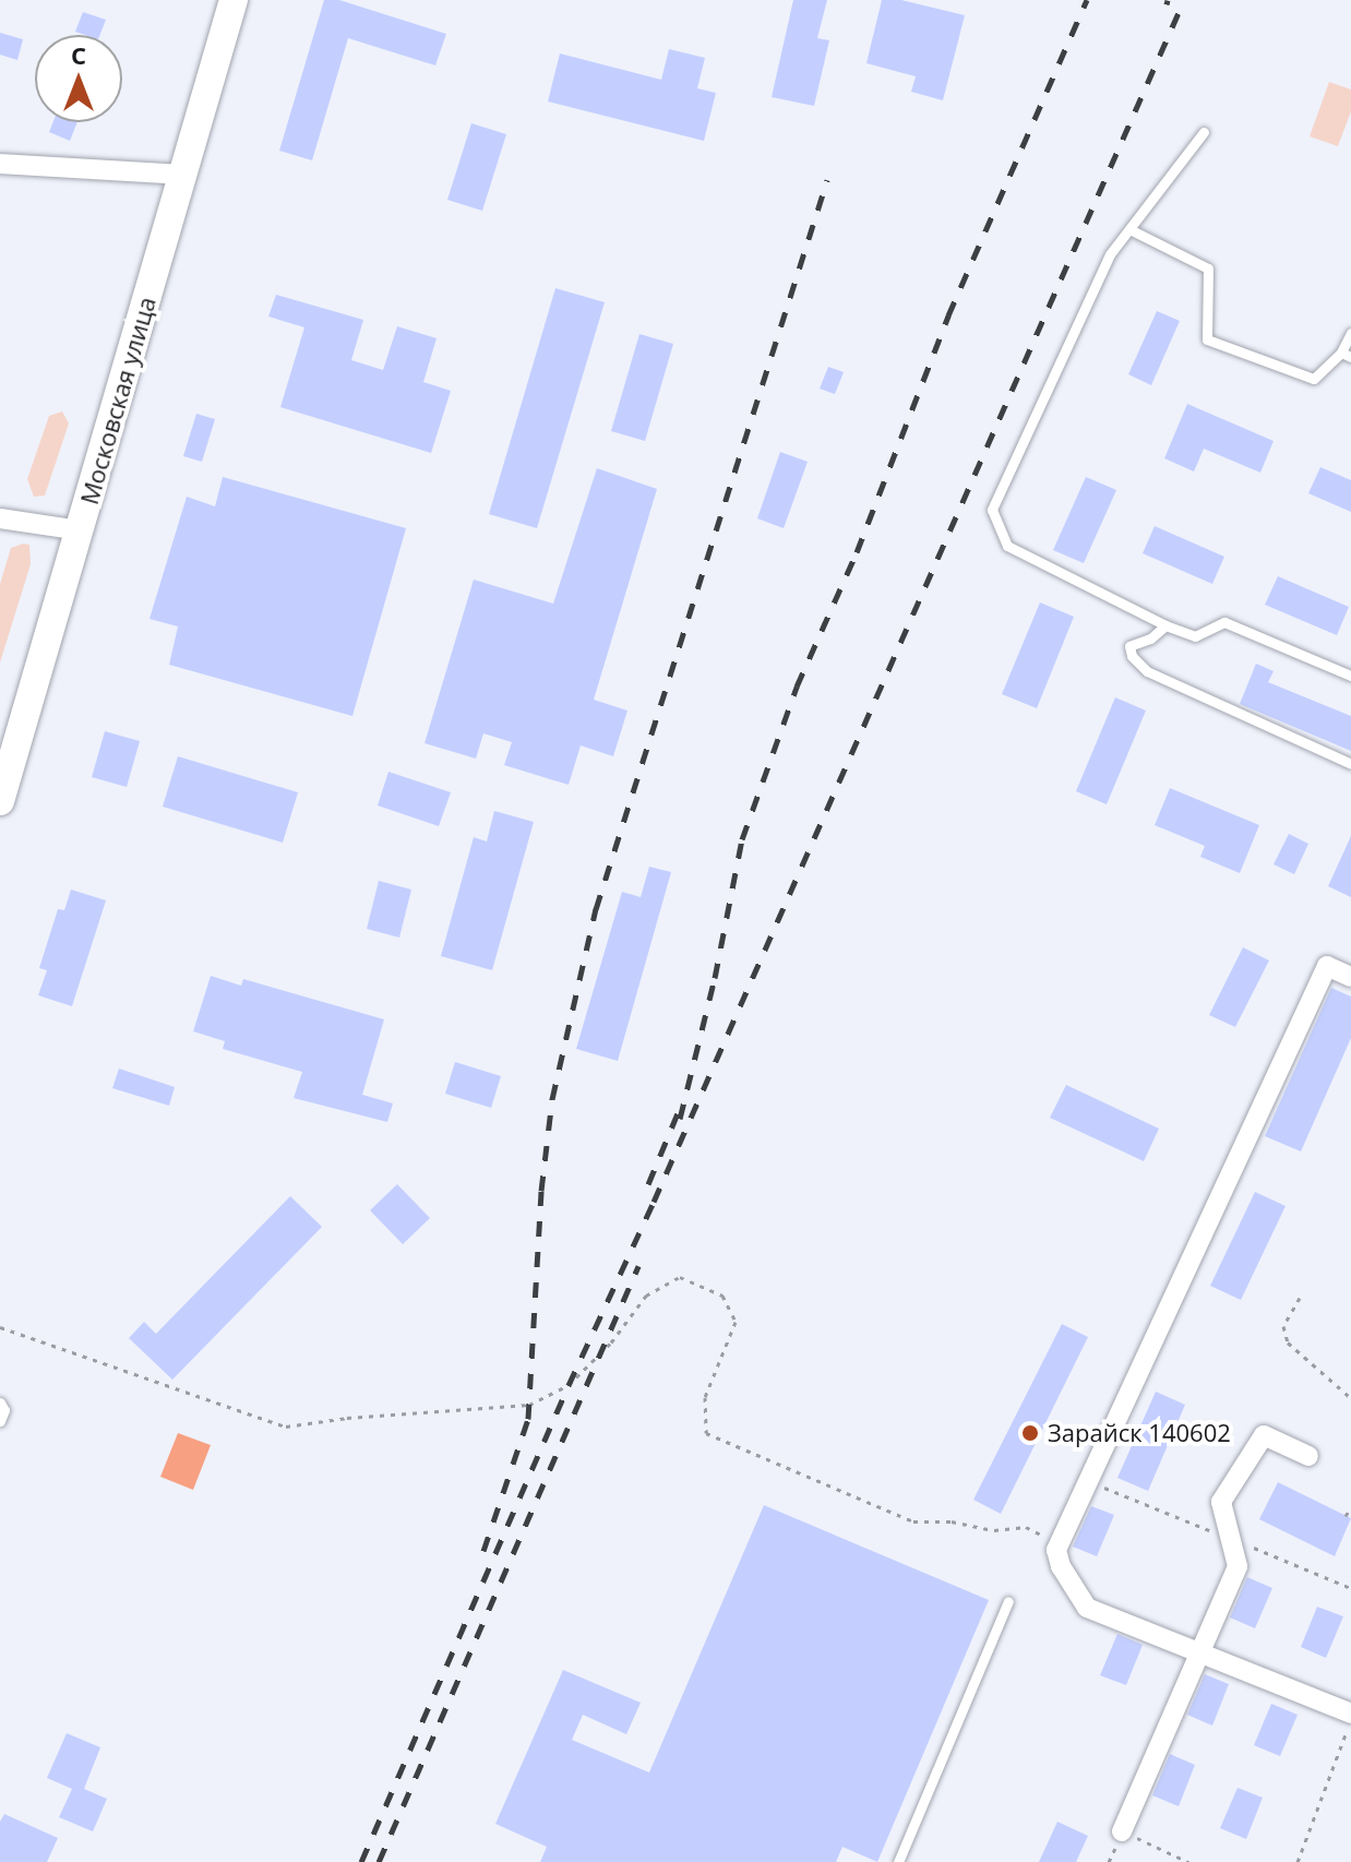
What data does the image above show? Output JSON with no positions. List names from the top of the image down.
{
  "streets": {
    "main road": ["Московская улица"]
  },
  "places": ["Зарайск 140602"],
  "north": "top"
}
